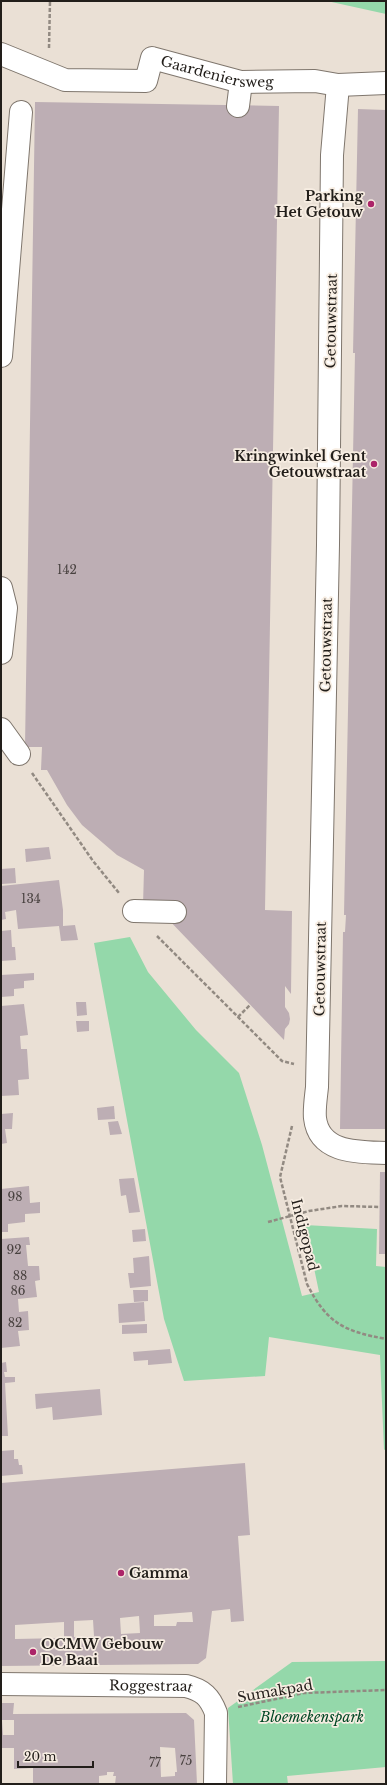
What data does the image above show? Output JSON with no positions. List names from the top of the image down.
{
  "streets": {
    "street": ["Gaardeniersweg", "Getouwstraat", "Roggestraat"],
    "path": ["Indigopad", "Sumakpad"]
  },
  "crossings": [
    ["Gaardeniersweg", "Getouwstraat"],
    ["Roggestraat", "Sumakpad"]
  ],
  "parks": ["Bloemekenspark"],
  "places": [
    "Parking Het Getouw",
    "Kringwinkel Gent Getouwstraat",
    "Gamma",
    "OCMW Gebouw De Baai"
  ],
  "house_numbers": [
    "142",
    "134",
    "98",
    "92",
    "88",
    "86",
    "82",
    "75",
    "77"
  ],
  "scale_bar": "20 m"
}
